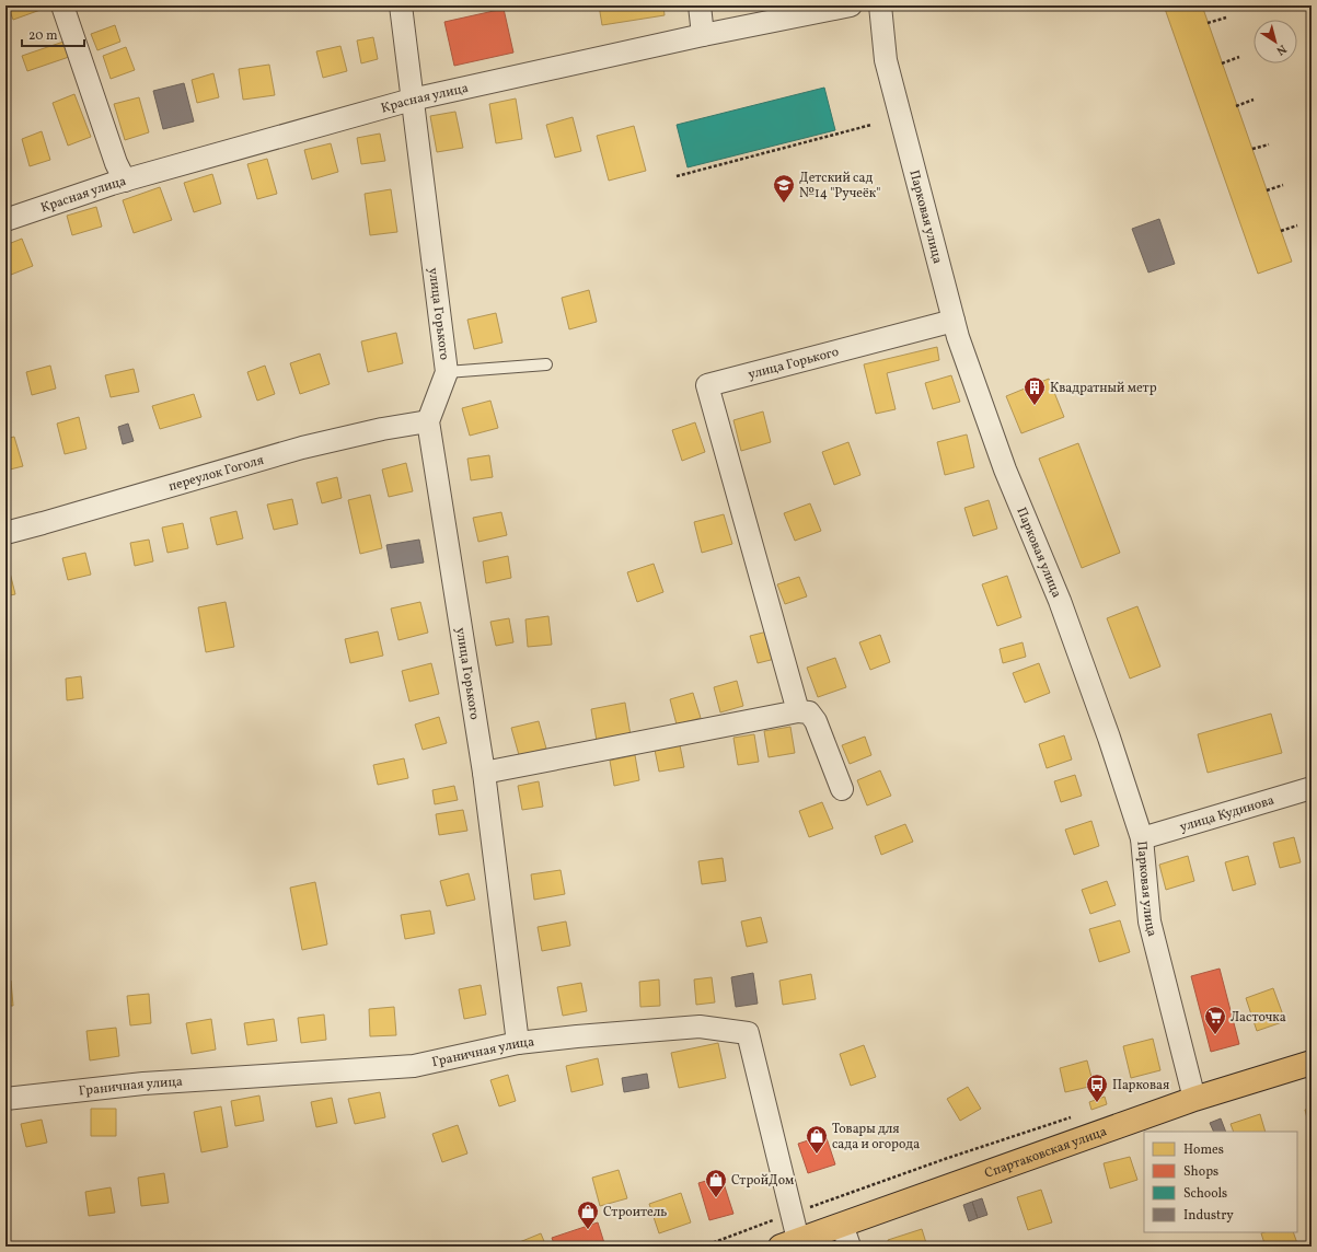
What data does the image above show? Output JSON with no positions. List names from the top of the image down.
{
  "streets": {
    "main road": ["Спартаковская улица"],
    "street": [
      "Красная улица",
      "Парковая улица",
      "улица Горького",
      "переулок Гоголя",
      "улица Кудинова",
      "Граничная улица"
    ]
  },
  "crossings": [
    ["Красная улица", "улица Горького"],
    ["Парковая улица", "улица Горького"],
    ["Парковая улица", "улица Кудинова"],
    ["Парковая улица", "Спартаковская улица"],
    ["улица Горького", "переулок Гоголя"],
    ["улица Горького", "Граничная улица"],
    ["Граничная улица", "Спартаковская улица"]
  ],
  "places": {
    "school or university": ["Детский сад №14 \"Ручеёк\""],
    "building": ["Квадратный метр"],
    "supermarket": ["Ласточка"],
    "bus stop": ["Парковая"],
    "shop": ["Товары для сада и огорода", "СтройДом", "Строитель"]
  },
  "legend": [
    "Homes",
    "Shops",
    "Schools",
    "Industry"
  ],
  "scale_bar": "20 m",
  "north": "bottom right"
}
